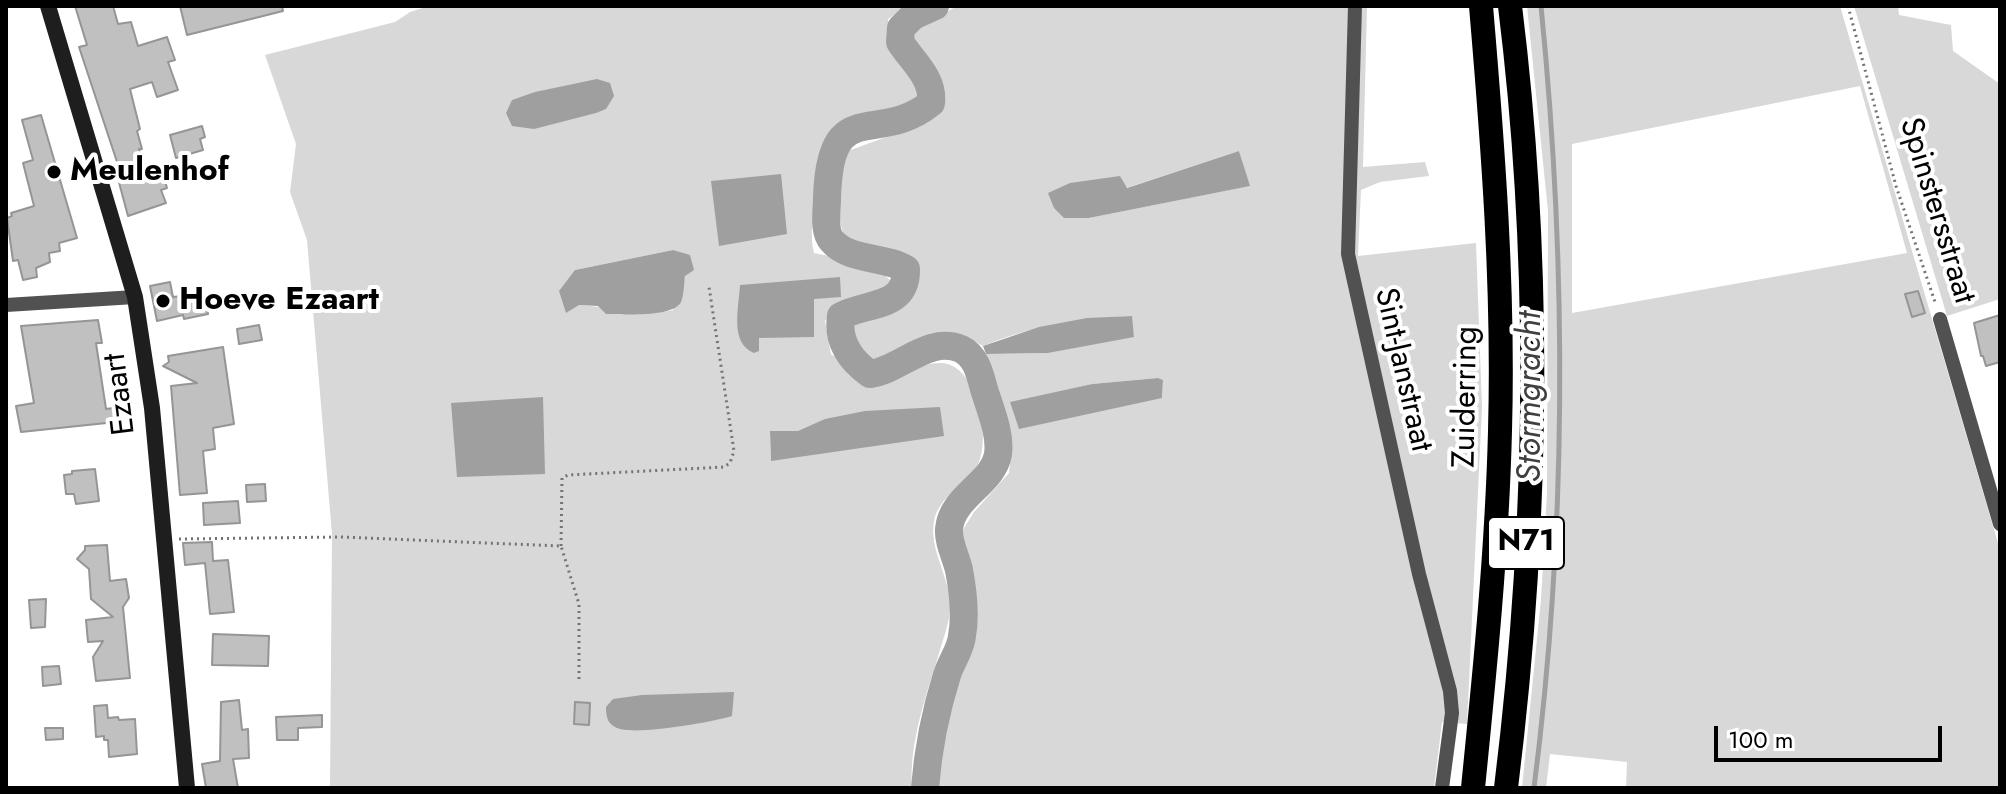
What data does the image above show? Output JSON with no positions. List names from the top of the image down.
{
  "streets": {
    "highway": ["Zuiderring", "N71"],
    "main road": ["Ezaart"],
    "street": ["Spinstersstraat", "Sint-Janstraat"]
  },
  "water": ["Stormgracht"],
  "places": ["Meulenhof", "Hoeve Ezaart"],
  "scale_bar": "100 m"
}
